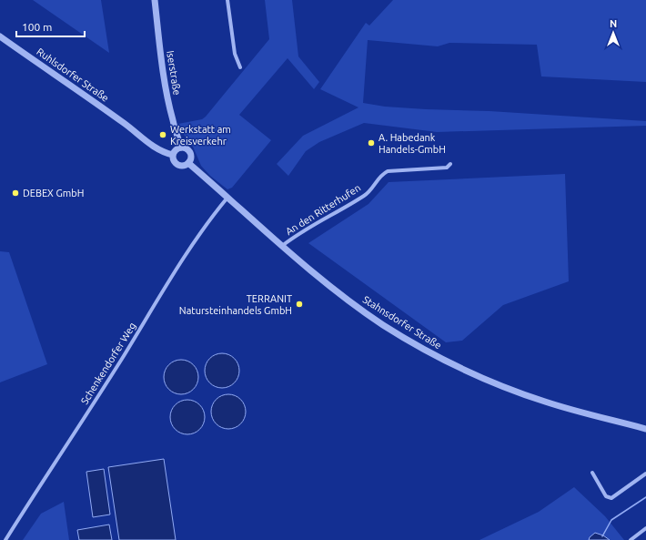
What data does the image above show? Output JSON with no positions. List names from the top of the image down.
{
  "streets": {
    "street": [
      "Iserstraße",
      "Ruhlsdorfer Straße",
      "An den Ritterhufen",
      "Stahnsdorfer Straße",
      "Schenkendorfer Weg"
    ]
  },
  "crossings": [
    ["Iserstraße", "Ruhlsdorfer Straße"],
    ["Iserstraße", "Stahnsdorfer Straße"],
    ["Ruhlsdorfer Straße", "Stahnsdorfer Straße"],
    ["An den Ritterhufen", "Stahnsdorfer Straße"],
    ["Stahnsdorfer Straße", "Schenkendorfer Weg"]
  ],
  "places": [
    "Werkstatt am Kreisverkehr",
    "A. Habedank Handels-GmbH",
    "DEBEX GmbH",
    "TERRANIT Natursteinhandels GmbH"
  ],
  "scale_bar": "100 m",
  "north": "top"
}
